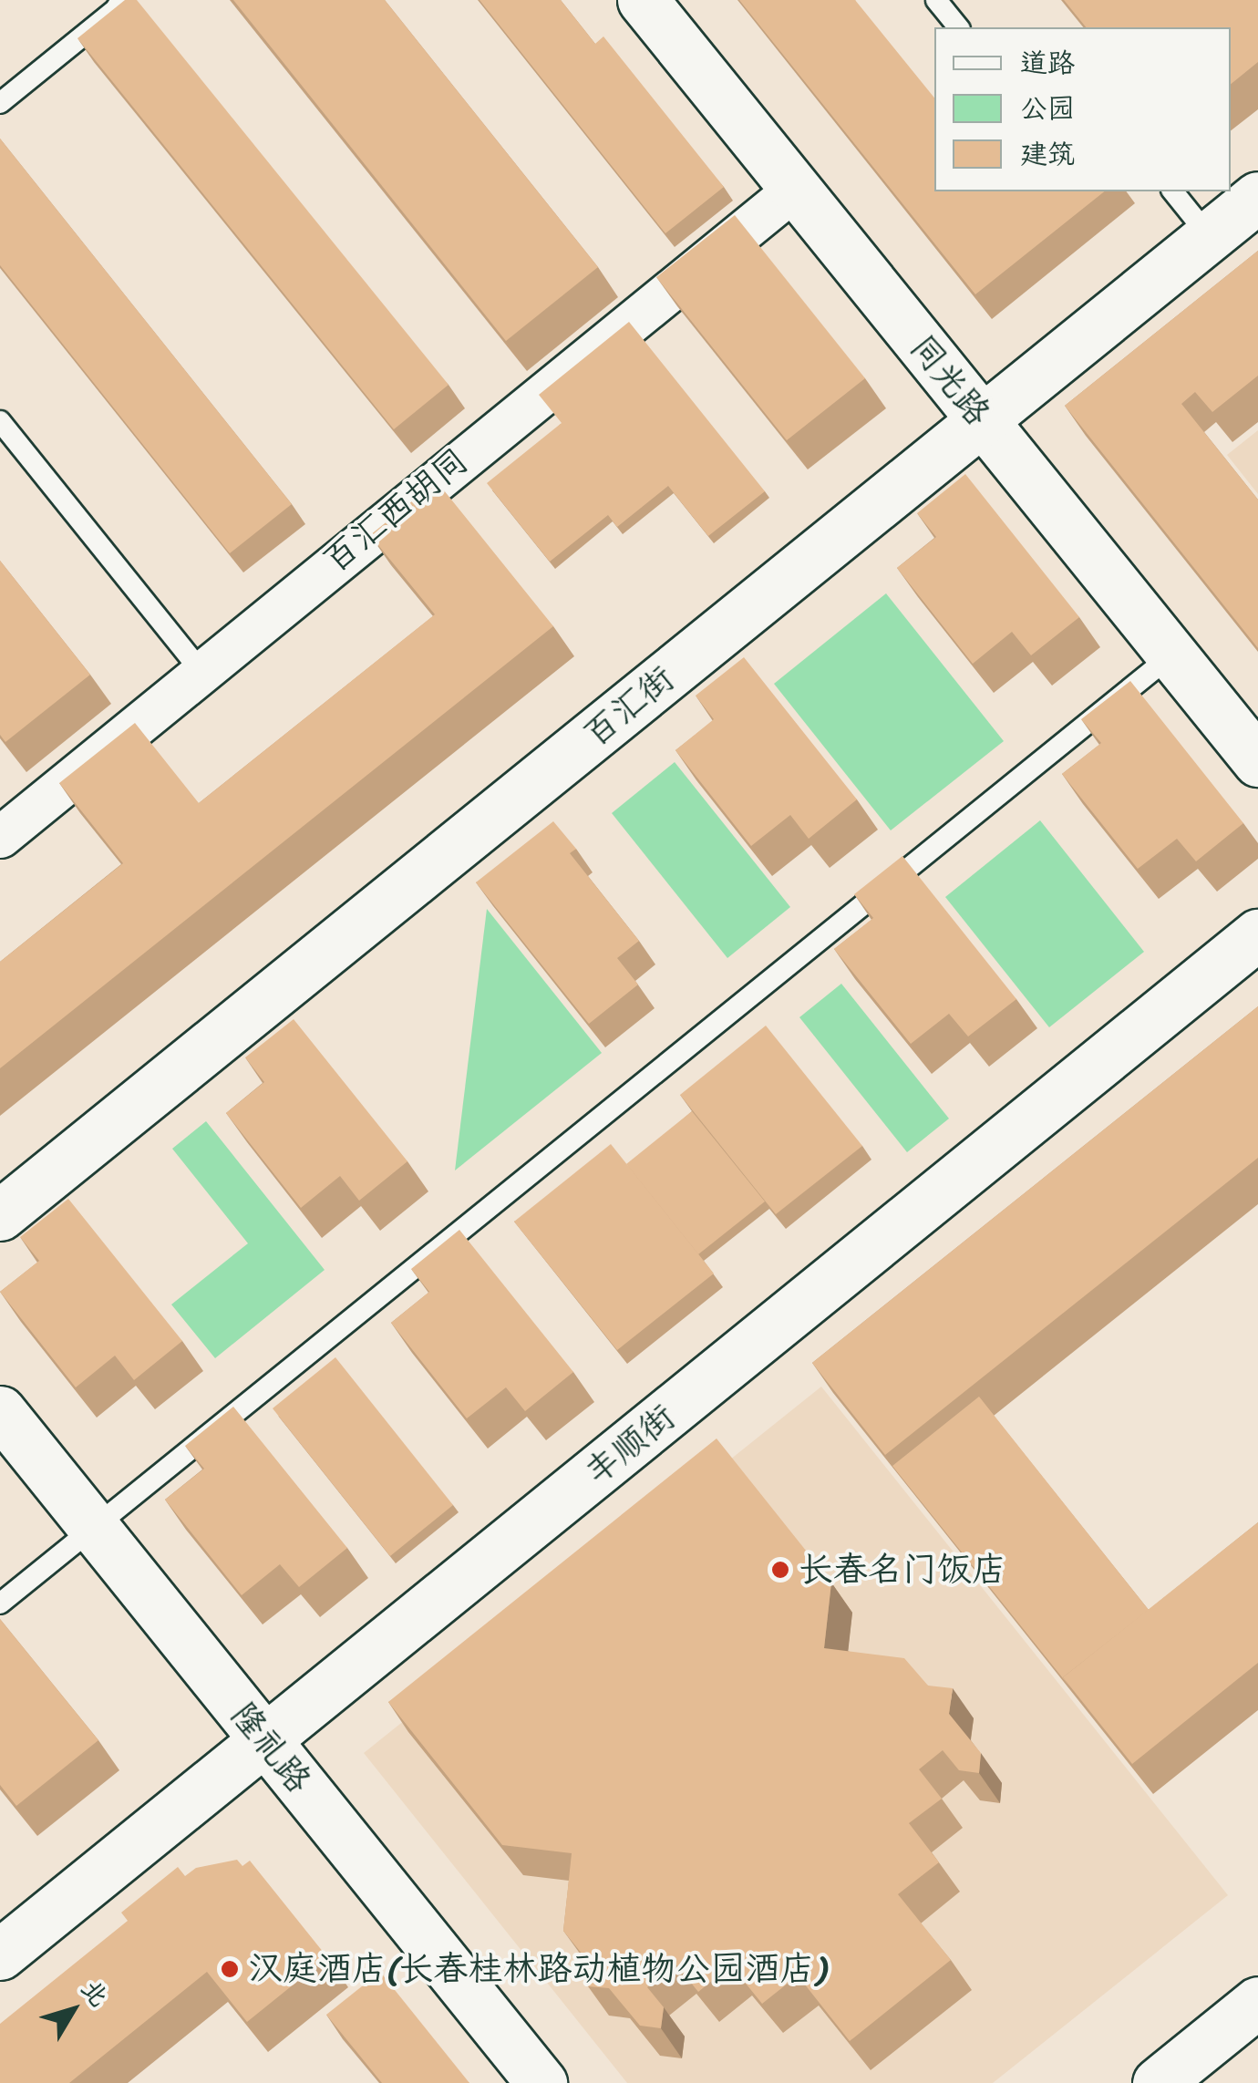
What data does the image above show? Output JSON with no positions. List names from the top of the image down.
{
  "streets": {
    "street": [
      "同光路",
      "百汇西胡同",
      "百汇街",
      "丰顺街",
      "隆礼路"
    ]
  },
  "crossings": [
    ["同光路", "百汇西胡同"],
    ["同光路", "百汇街"],
    ["丰顺街", "隆礼路"]
  ],
  "places": ["长春名门饭店", "汉庭酒店(长春桂林路动植物公园酒店)"],
  "legend": ["道路", "公园", "建筑"],
  "north": "top right"
}
